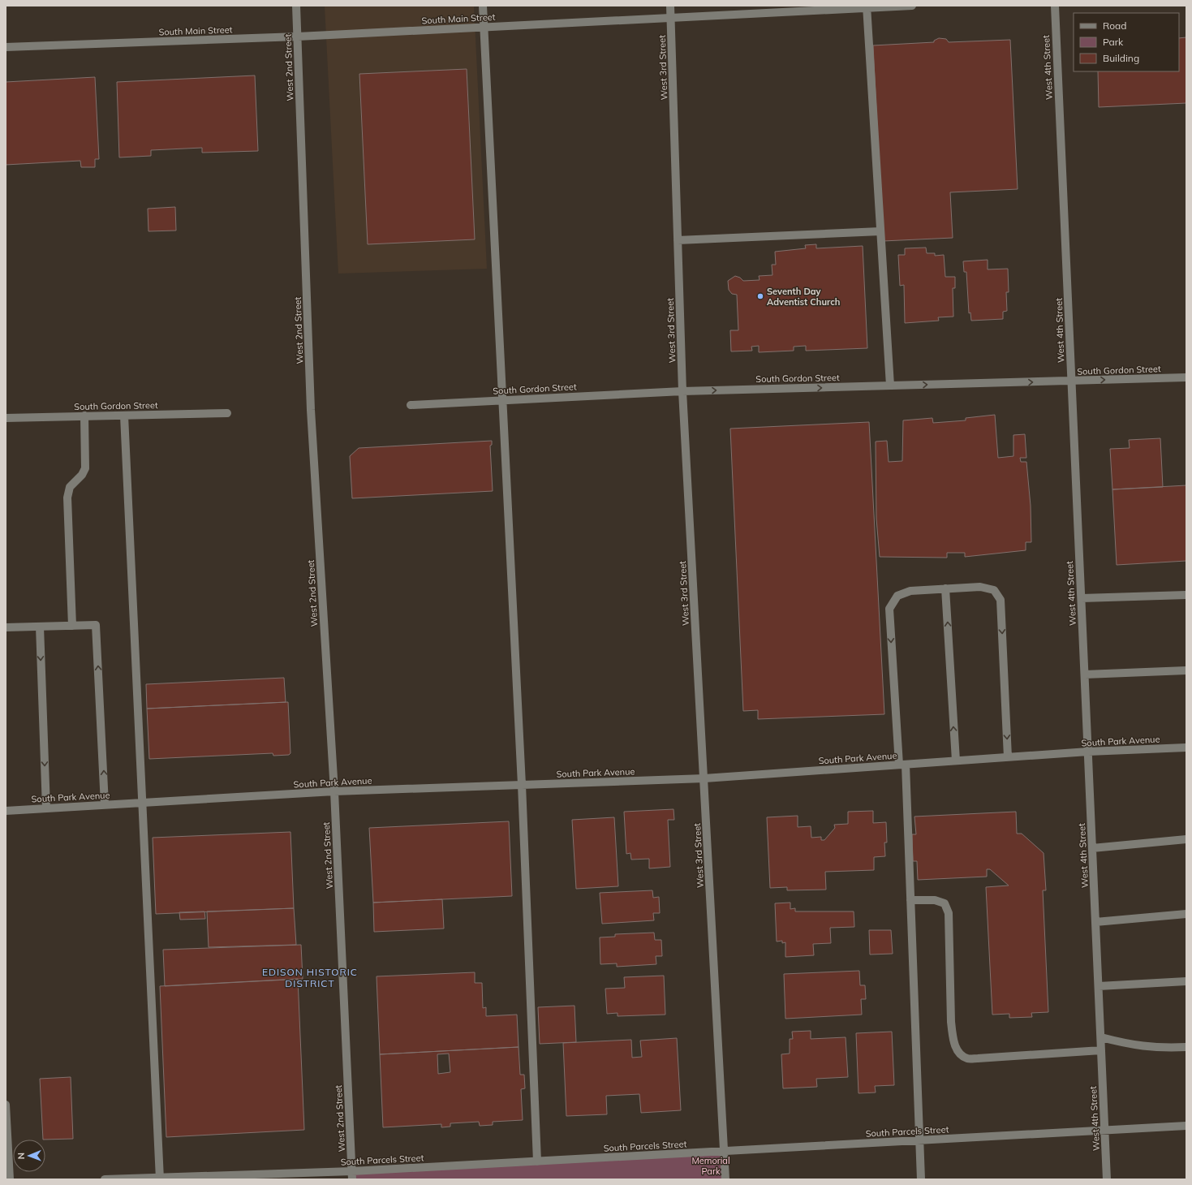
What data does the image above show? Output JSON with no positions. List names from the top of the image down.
{
  "streets": {
    "street": [
      "South Main Street",
      "West 2nd Street",
      "West 3rd Street",
      "West 4th Street",
      "South Gordon Street",
      "South Park Avenue",
      "South Parcels Street"
    ]
  },
  "crossings": [
    ["South Main Street", "West 2nd Street"],
    ["South Main Street", "West 3rd Street"],
    ["West 2nd Street", "South Park Avenue"],
    ["West 2nd Street", "South Parcels Street"],
    ["West 3rd Street", "South Gordon Street"],
    ["West 3rd Street", "South Park Avenue"],
    ["West 3rd Street", "South Parcels Street"],
    ["West 4th Street", "South Gordon Street"],
    ["West 4th Street", "South Park Avenue"],
    ["West 4th Street", "South Parcels Street"]
  ],
  "one_way": ["South Gordon Street"],
  "districts": ["EDISON HISTORIC DISTRICT"],
  "parks": ["Memorial Park"],
  "places": ["Seventh Day Adventist Church"],
  "legend": ["Road", "Park", "Building"],
  "north": "left"
}
